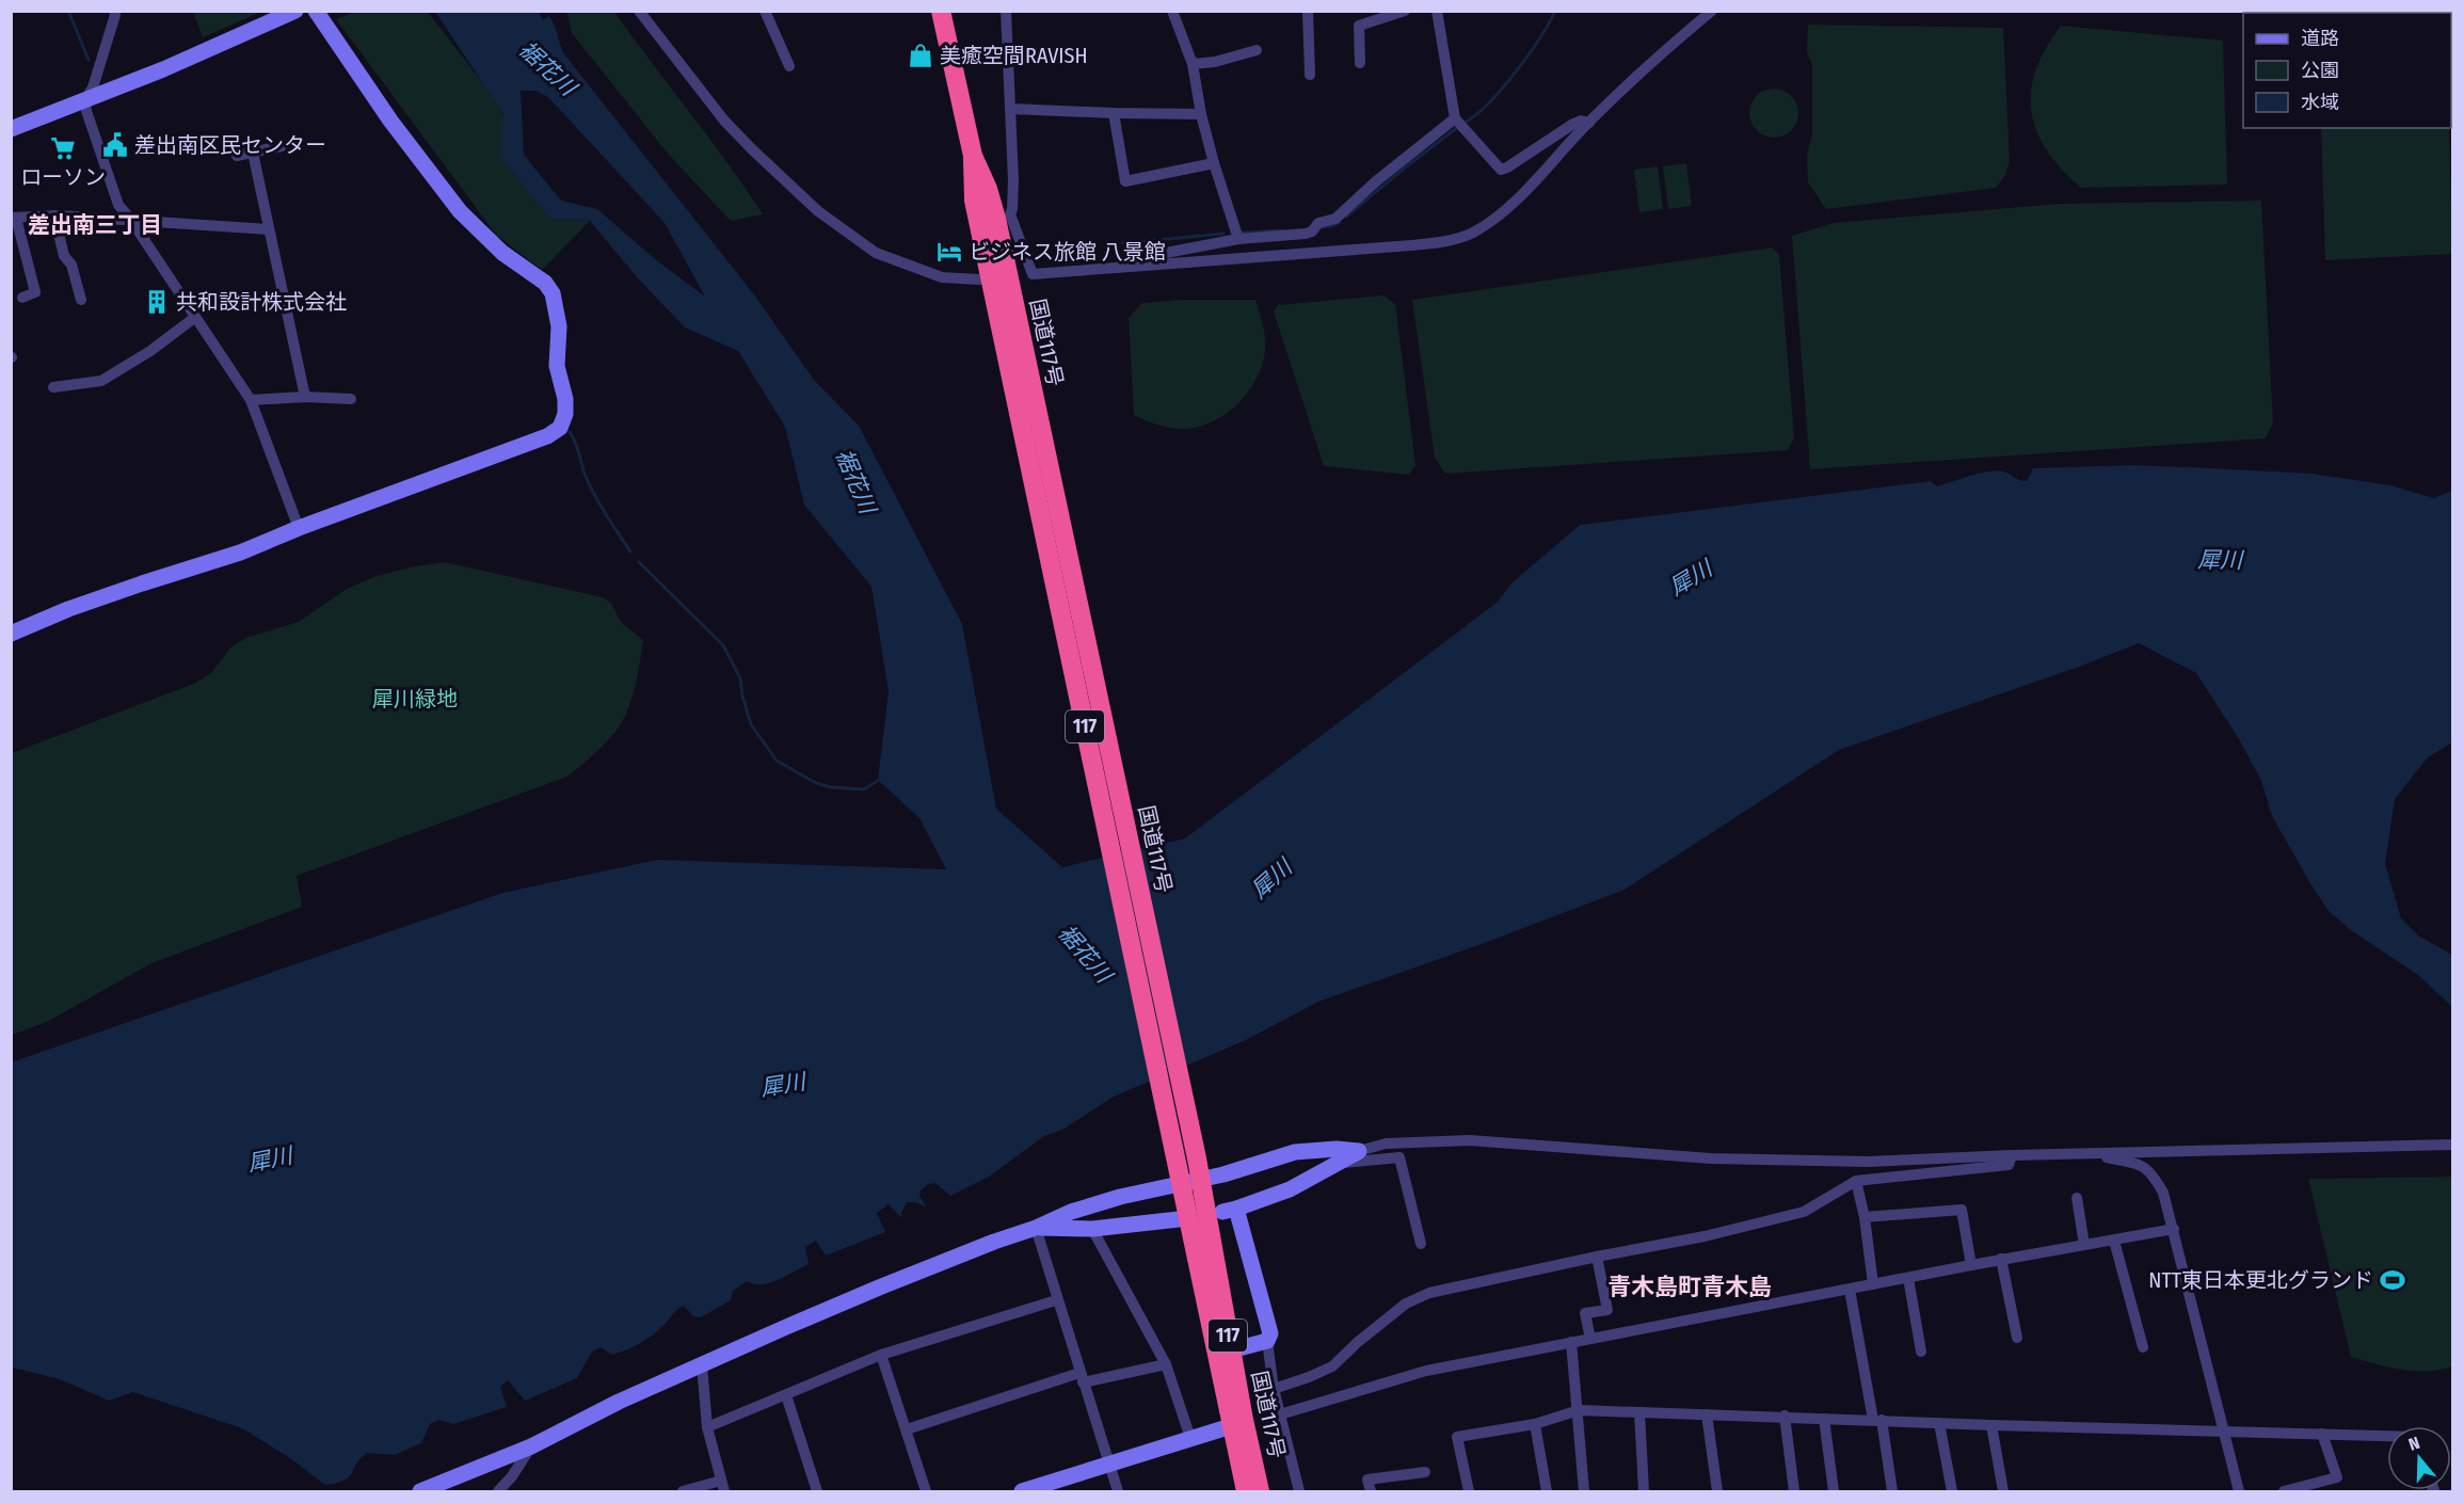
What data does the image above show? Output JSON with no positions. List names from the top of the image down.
{
  "streets": {
    "highway": ["国道117号", "117"]
  },
  "crossings": [
    ["国道117号", "117"]
  ],
  "districts": ["差出南三丁目", "青木島町青木島"],
  "water": ["裾花川", "犀川"],
  "parks": ["犀川緑地"],
  "places": {
    "shop": ["美癒空間RAVISH"],
    "public building": ["差出南区民センター"],
    "supermarket": ["ローソン"],
    "hotel": ["ビジネス旅館 八景館"],
    "building": ["共和設計株式会社"],
    "sports": ["NTT東日本更北グランド"]
  },
  "legend": ["道路", "公園", "水域"],
  "north": "top"
}
